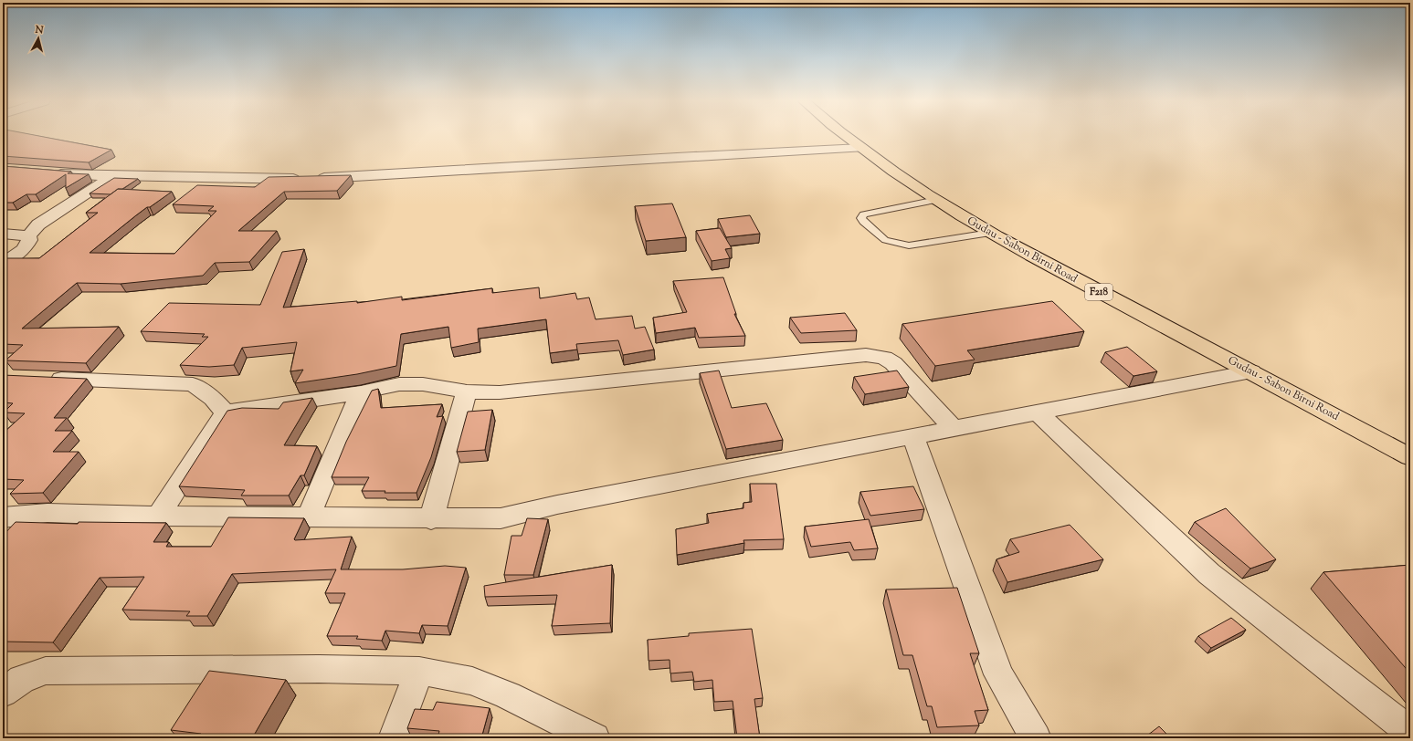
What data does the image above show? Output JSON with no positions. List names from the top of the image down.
{
  "streets": {
    "main road": ["Gudau - Sabon Birni Road", "F218"]
  },
  "north": "top"
}
